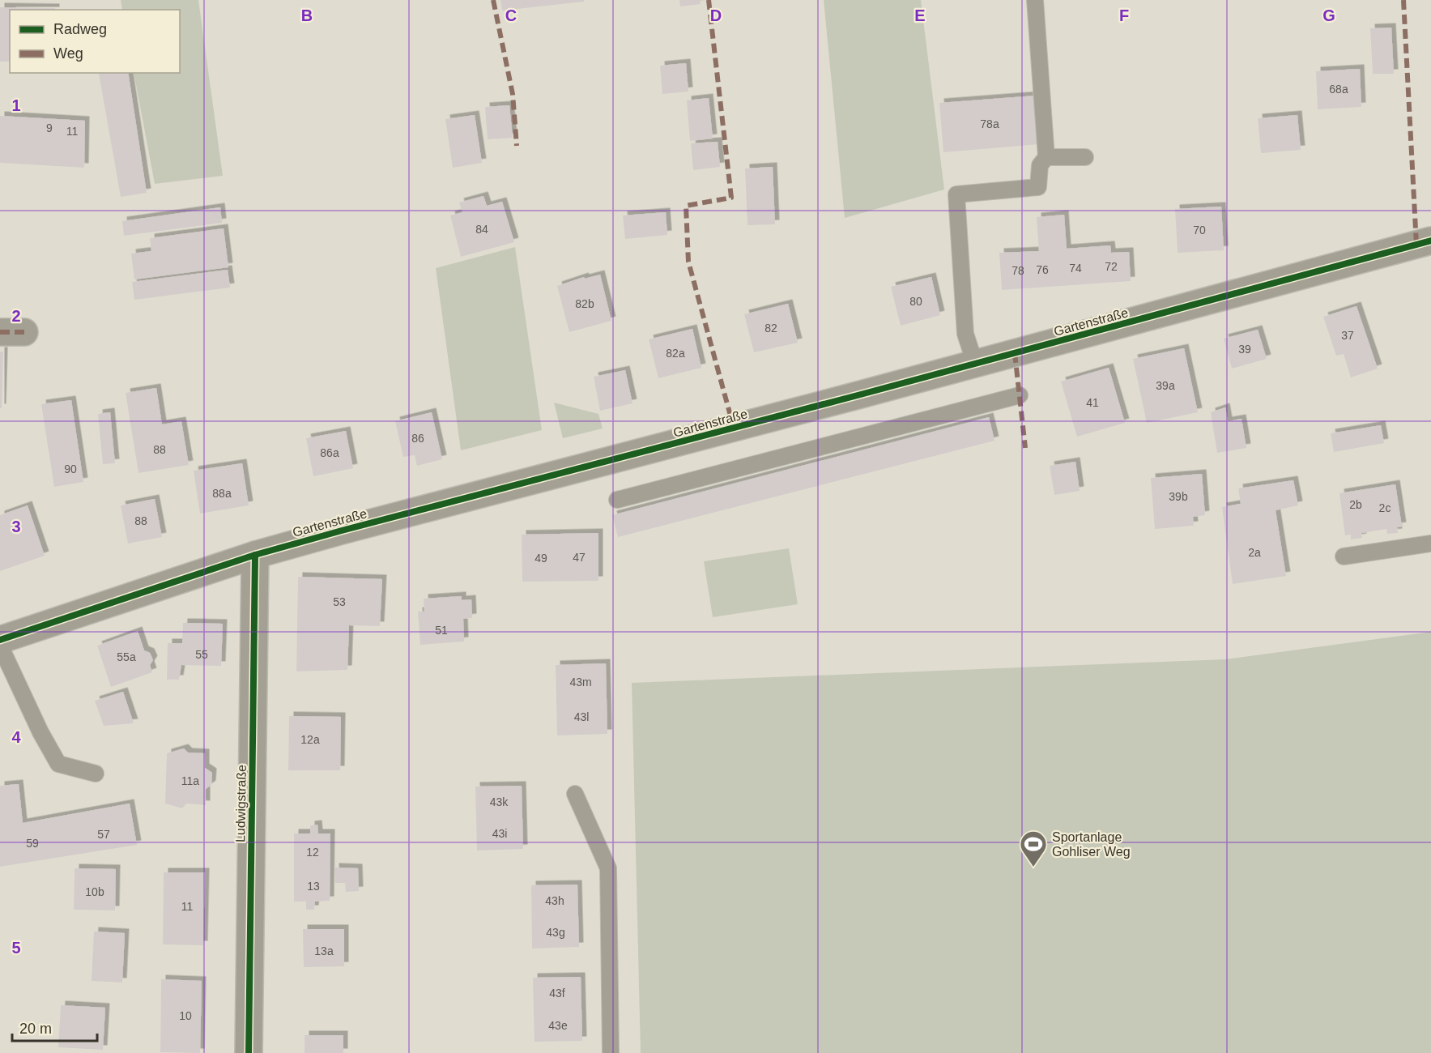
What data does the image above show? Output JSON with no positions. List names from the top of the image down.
{
  "streets": {
    "street": ["Gartenstraße", "Ludwigstraße"]
  },
  "crossings": [
    ["Gartenstraße", "Ludwigstraße"]
  ],
  "places": {
    "sports": ["Sportanlage Gohliser Weg"]
  },
  "house_numbers": [
    "68a",
    "78a",
    "9",
    "11",
    "84",
    "70",
    "72",
    "74",
    "76",
    "78",
    "80",
    "82b",
    "82",
    "37",
    "39",
    "82a",
    "39a",
    "41",
    "86",
    "88",
    "86a",
    "90",
    "88a",
    "39b",
    "2b",
    "2c",
    "88",
    "2a",
    "47",
    "49",
    "53",
    "51",
    "55",
    "55a",
    "43m",
    "43l",
    "12a",
    "11a",
    "43k",
    "43i",
    "57",
    "59",
    "12",
    "13",
    "10b",
    "43h",
    "11",
    "43g",
    "13a",
    "43f",
    "10",
    "43e"
  ],
  "legend": ["Radweg", "Weg"],
  "scale_bar": "20 m",
  "grid": {
    "columns": [
      "B",
      "C",
      "D",
      "E",
      "F",
      "G"
    ],
    "rows": [
      "1",
      "2",
      "3",
      "4",
      "5"
    ]
  }
}
